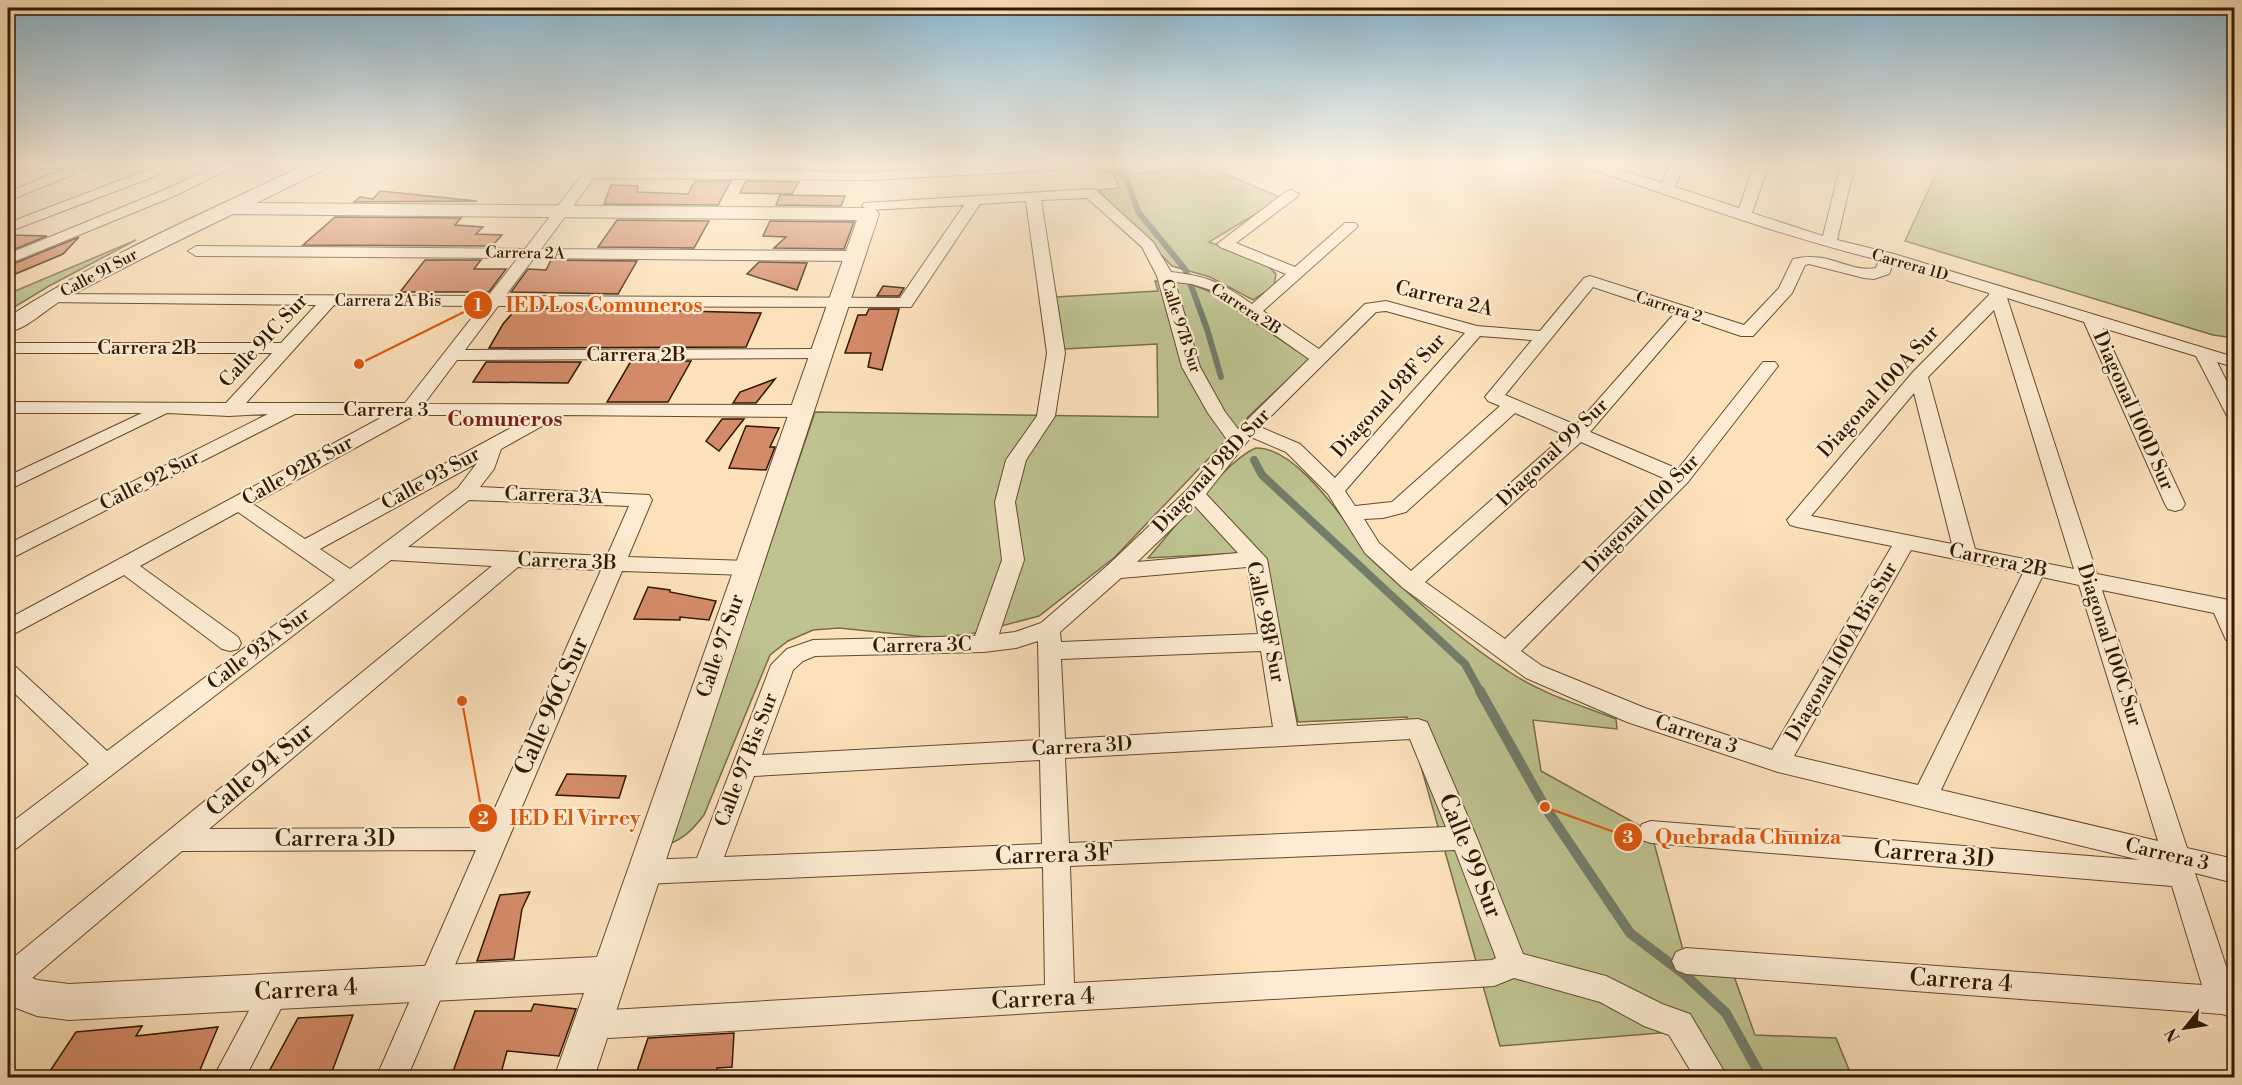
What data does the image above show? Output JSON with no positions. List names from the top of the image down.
{
  "streets": {
    "street": [
      "Carrera 2A",
      "Carrera 1D",
      "Calle 91 Sur",
      "Carrera 2A Bis",
      "Carrera 2",
      "Carrera 2B",
      "Calle 97B Sur",
      "Calle 91C Sur",
      "Diagonal 100A Sur",
      "Diagonal 98F Sur",
      "Carrera 3",
      "Diagonal 100D Sur",
      "Diagonal 99 Sur",
      "Calle 92B Sur",
      "Diagonal 98D Sur",
      "Calle 93 Sur",
      "Calle 92 Sur",
      "Carrera 3A",
      "Diagonal 100 Sur",
      "Carrera 3B",
      "Calle 98F Sur",
      "Diagonal 100C Sur",
      "Calle 97 Sur",
      "Carrera 3C",
      "Calle 93A Sur",
      "Diagonal 100A Bis Sur",
      "Calle 96C Sur",
      "Carrera 3D",
      "Calle 97 Bis Sur",
      "Calle 94 Sur",
      "Carrera 3F",
      "Calle 99 Sur",
      "Carrera 4"
    ]
  },
  "crossings": [
    ["Carrera 2A", "Carrera 2"],
    ["Carrera 2A", "Diagonal 98F Sur"],
    ["Carrera 2A", "Calle 92B Sur"],
    ["Carrera 2A", "Diagonal 98D Sur"],
    ["Carrera 2A", "Calle 97 Sur"],
    ["Carrera 1D", "Carrera 2"],
    ["Carrera 1D", "Diagonal 100A Sur"],
    ["Carrera 1D", "Diagonal 100D Sur"],
    ["Carrera 1D", "Diagonal 100C Sur"],
    ["Calle 91 Sur", "Carrera 2A Bis"],
    ["Carrera 2A Bis", "Calle 91C Sur"],
    ["Carrera 2A Bis", "Calle 92B Sur"],
    ["Carrera 2A Bis", "Calle 97 Sur"],
    ["Carrera 2", "Diagonal 99 Sur"],
    ["Carrera 2B", "Calle 97B Sur"],
    ["Carrera 2B", "Calle 91C Sur"],
    ["Carrera 2B", "Diagonal 100A Sur"],
    ["Carrera 2B", "Calle 92B Sur"],
    ["Carrera 2B", "Diagonal 98D Sur"],
    ["Carrera 2B", "Diagonal 100C Sur"],
    ["Carrera 2B", "Calle 97 Sur"],
    ["Carrera 2B", "Diagonal 100A Bis Sur"],
    ["Calle 97B Sur", "Carrera 3"],
    ["Calle 97B Sur", "Diagonal 98D Sur"],
    ["Calle 91C Sur", "Carrera 3"],
    ["Diagonal 100A Sur", "Diagonal 100C Sur"],
    ["Diagonal 98F Sur", "Carrera 3"],
    ["Carrera 3", "Diagonal 99 Sur"],
    ["Carrera 3", "Calle 92B Sur"],
    ["Carrera 3", "Diagonal 98D Sur"],
    ["Carrera 3", "Calle 93 Sur"],
    ["Carrera 3", "Calle 92 Sur"],
    ["Carrera 3", "Diagonal 100 Sur"],
    ["Carrera 3", "Diagonal 100C Sur"],
    ["Carrera 3", "Calle 97 Sur"],
    ["Carrera 3", "Diagonal 100A Bis Sur"],
    ["Carrera 3", "Carrera 3D"],
    ["Diagonal 98D Sur", "Calle 98F Sur"],
    ["Diagonal 98D Sur", "Carrera 3C"],
    ["Calle 93 Sur", "Calle 93A Sur"],
    ["Carrera 3A", "Calle 93A Sur"],
    ["Carrera 3A", "Calle 96C Sur"],
    ["Carrera 3B", "Calle 97 Sur"],
    ["Carrera 3B", "Calle 93A Sur"],
    ["Carrera 3B", "Calle 96C Sur"],
    ["Carrera 3B", "Calle 94 Sur"],
    ["Calle 98F Sur", "Carrera 3C"],
    ["Calle 98F Sur", "Carrera 3D"],
    ["Diagonal 100C Sur", "Carrera 3D"],
    ["Diagonal 100C Sur", "Carrera 4"],
    ["Calle 97 Sur", "Carrera 3F"],
    ["Calle 97 Sur", "Carrera 4"],
    ["Carrera 3C", "Calle 97 Bis Sur"],
    ["Calle 96C Sur", "Carrera 3D"],
    ["Calle 96C Sur", "Carrera 4"],
    ["Carrera 3D", "Calle 97 Bis Sur"],
    ["Carrera 3D", "Calle 94 Sur"],
    ["Carrera 3D", "Calle 99 Sur"],
    ["Calle 97 Bis Sur", "Carrera 3F"],
    ["Carrera 3F", "Calle 99 Sur"],
    ["Calle 99 Sur", "Carrera 4"]
  ],
  "districts": ["Comuneros"],
  "places": ["IED Los Comuneros", "IED El Virrey", "Quebrada Chuniza"],
  "north": "bottom left"
}
